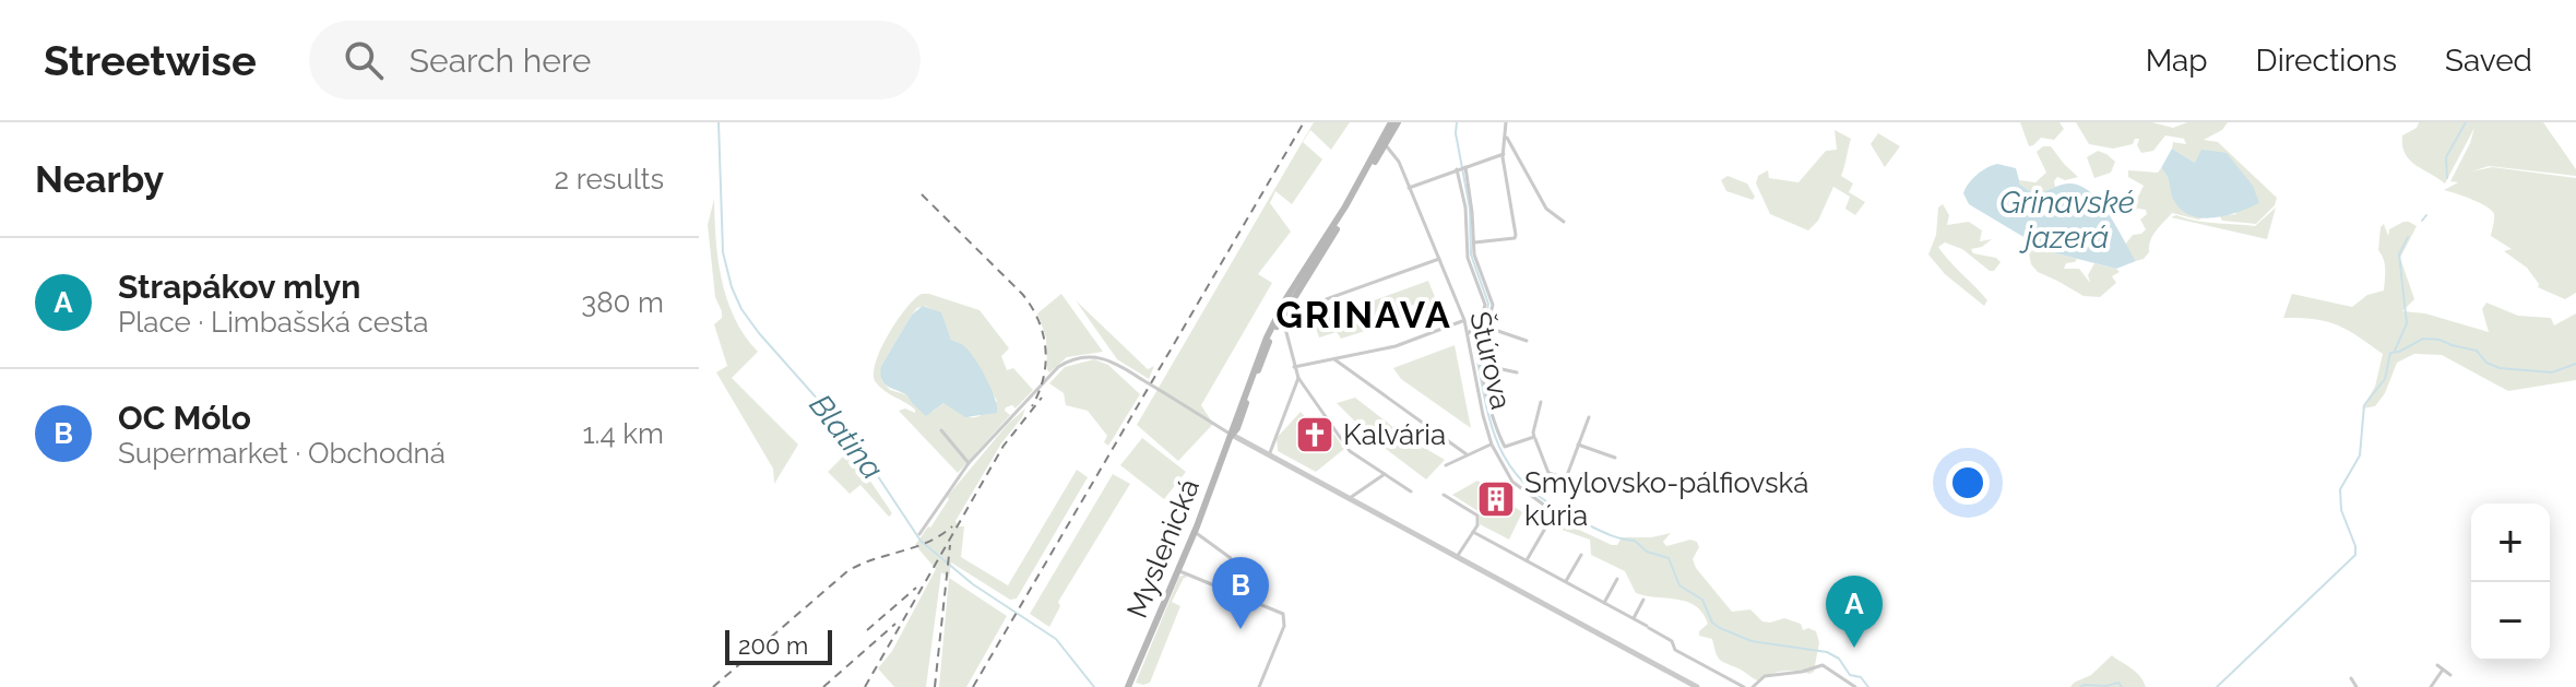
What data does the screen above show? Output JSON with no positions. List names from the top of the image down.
{
  "streets": {
    "main road": ["Myslenická"],
    "street": ["Štúrova"]
  },
  "crossings": [
    ["Štúrova", "Myslenická"]
  ],
  "districts": ["GRINAVA"],
  "water": ["Grinavské jazerá", "Blatina"],
  "places": {
    "church": ["Kalvária"],
    "building": ["Smylovsko-pálfiovská kúria"]
  },
  "scale_bar": "200 m",
  "page": {
    "header": "Streetwise",
    "search": "Search here",
    "nav": ["Map", "Directions", "Saved"],
    "heading": ["Nearby", "2 results"],
    "list": [
      {
        "mark": "A",
        "name": "Strapákov mlyn",
        "note": "Place · Limbašská cesta",
        "value": "380 m"
      },
      {
        "mark": "B",
        "name": "OC Mólo",
        "note": "Supermarket · Obchodná",
        "value": "1.4 km"
      }
    ],
    "map_buttons": ["+", "−"],
    "pins": ["B", "A"],
    "scale": "200 m"
  }
}
